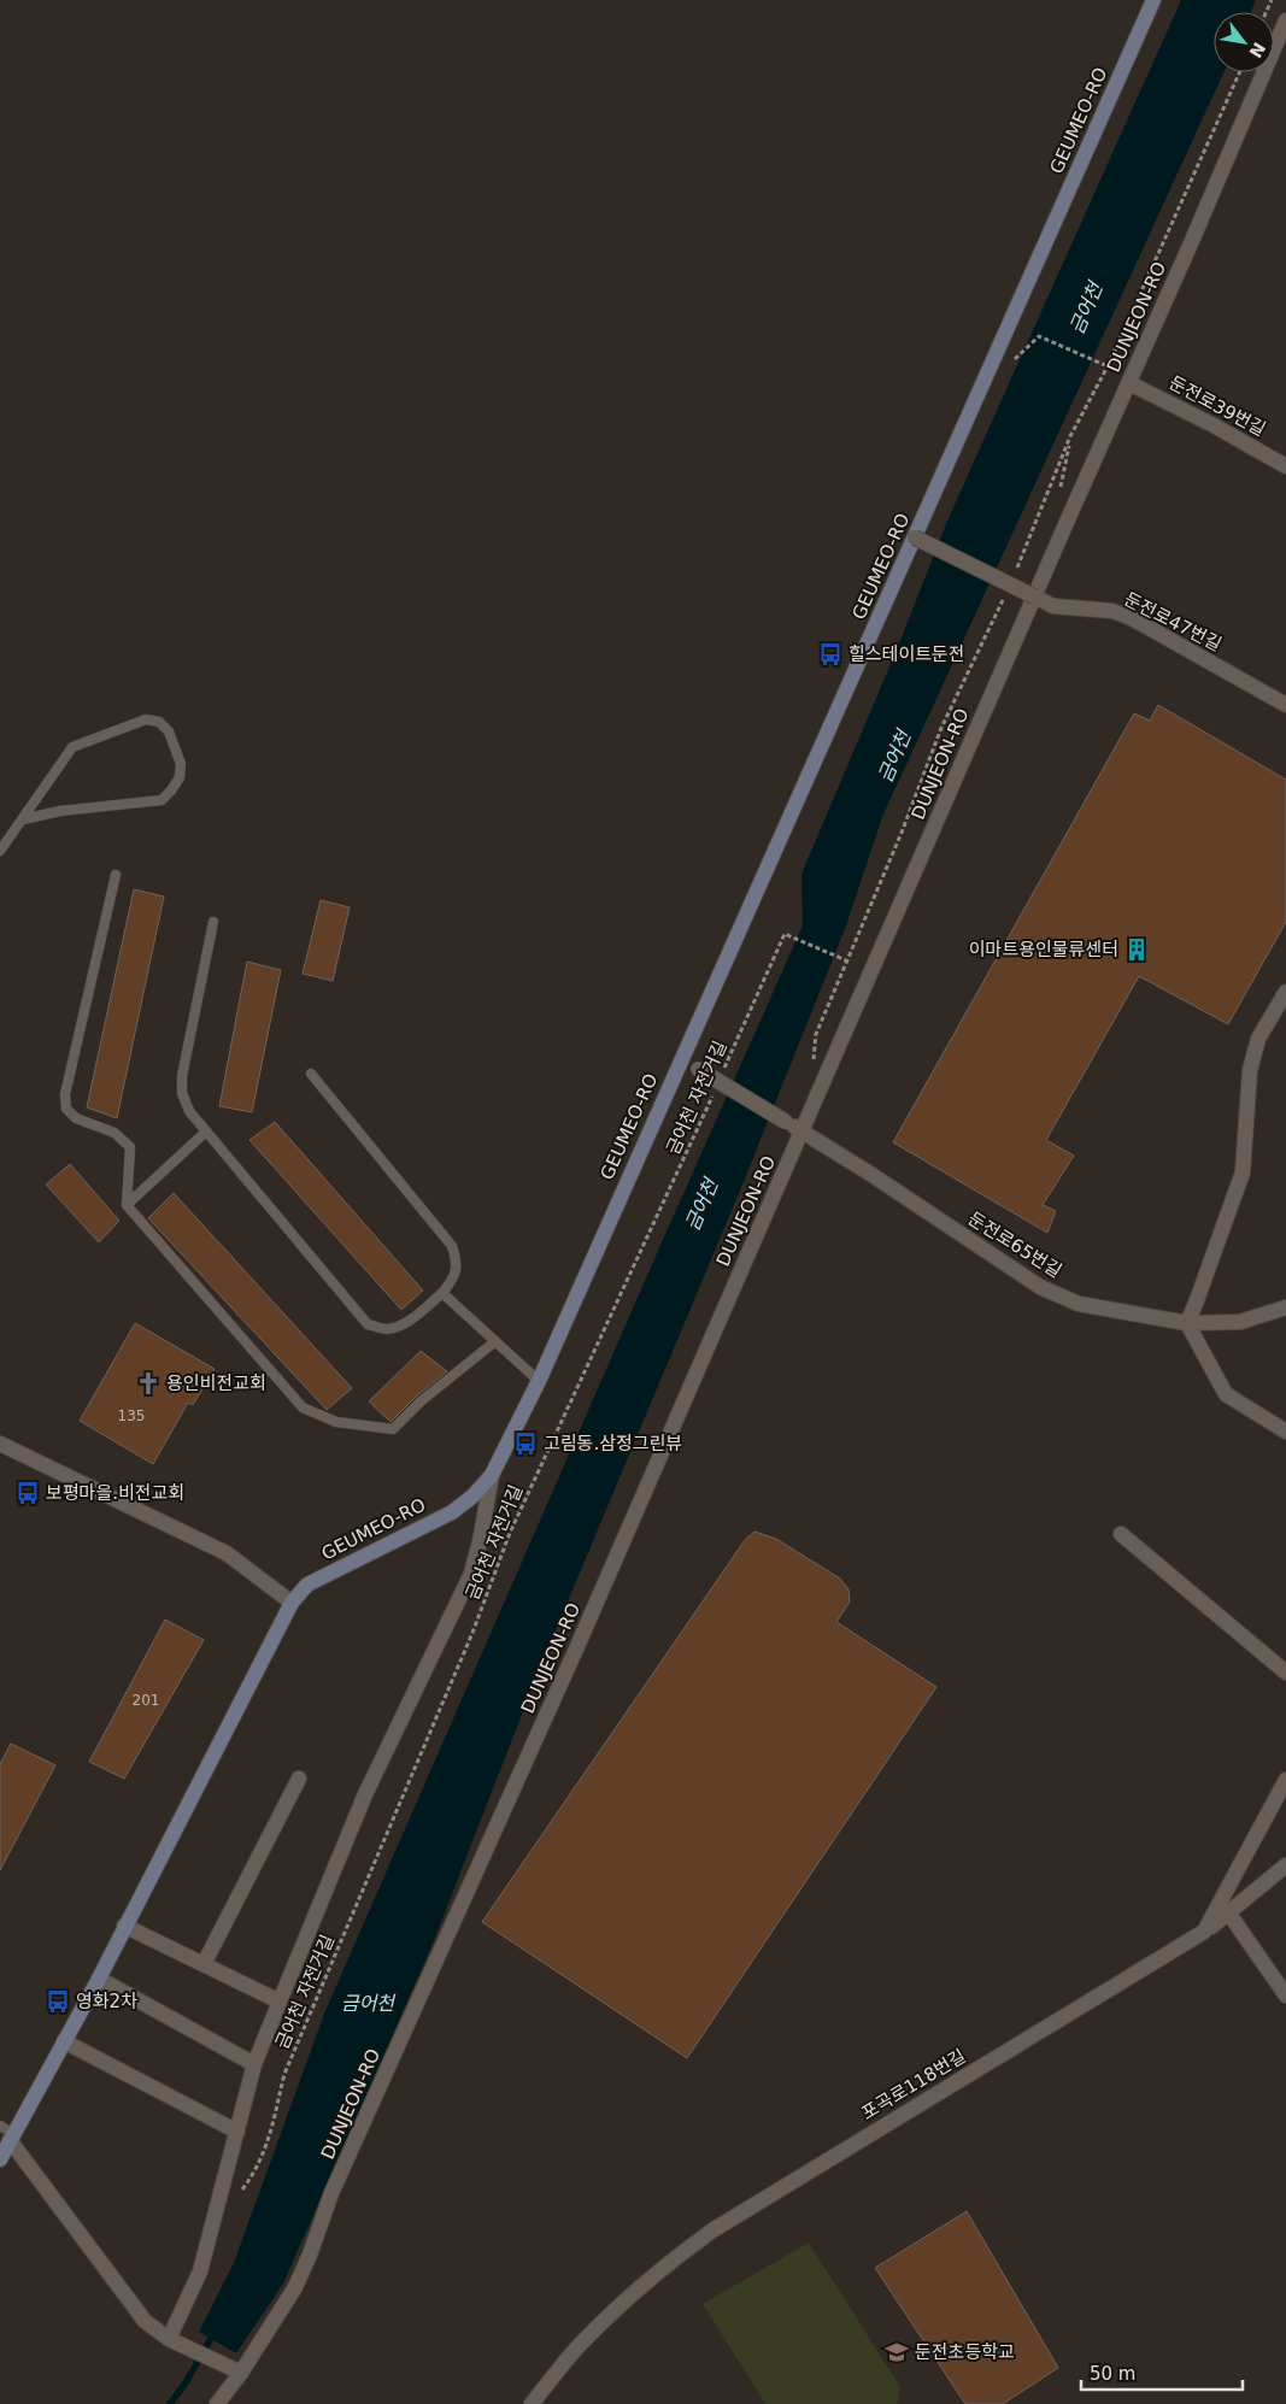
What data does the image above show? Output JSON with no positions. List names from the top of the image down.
{
  "streets": {
    "street": [
      "GEUMEO-RO",
      "DUNJEON-RO",
      "둔전로39번길",
      "둔전로47번길",
      "둔전로65번길",
      "포곡로118번길"
    ],
    "path": ["금어천 자전거길"]
  },
  "crossings": [
    ["GEUMEO-RO", "둔전로47번길"],
    ["GEUMEO-RO", "둔전로65번길"],
    ["DUNJEON-RO", "둔전로39번길"],
    ["DUNJEON-RO", "둔전로47번길"],
    ["DUNJEON-RO", "둔전로65번길"]
  ],
  "water": ["금어천"],
  "places": {
    "bus stop": [
      "힐스테이트둔전",
      "고림동.삼정그린뷰",
      "보평마을.비전교회",
      "영화2차"
    ],
    "building": ["이마트용인물류센터"],
    "church": ["용인비전교회"],
    "school or university": ["둔전초등학교"]
  },
  "house_numbers": ["135", "201"],
  "scale_bar": "50 m",
  "north": "bottom right"
}
